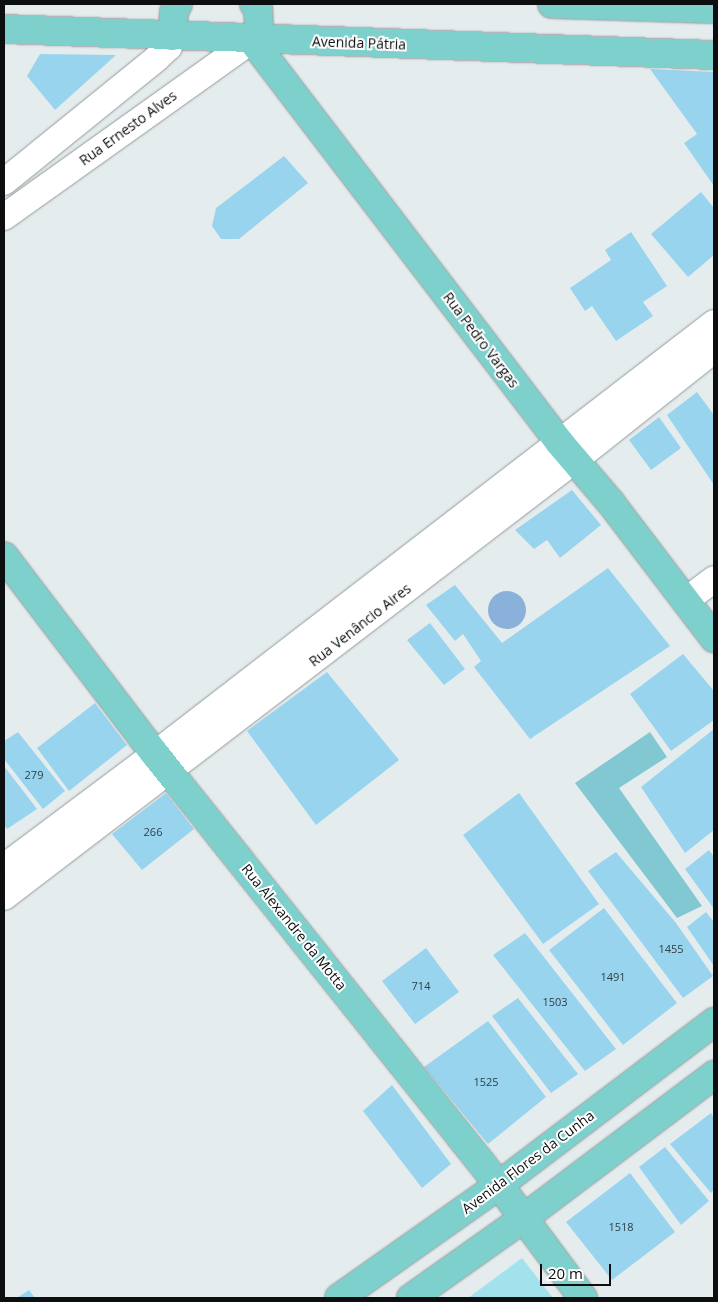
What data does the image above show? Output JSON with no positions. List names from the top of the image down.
{
  "streets": {
    "main road": [
      "Avenida Pátria",
      "Rua Pedro Vargas",
      "Rua Alexandre da Motta",
      "Avenida Flores da Cunha"
    ],
    "street": ["Rua Ernesto Alves", "Rua Venâncio Aires"]
  },
  "crossings": [
    ["Avenida Pátria", "Rua Ernesto Alves"],
    ["Avenida Pátria", "Rua Pedro Vargas"],
    ["Rua Ernesto Alves", "Rua Pedro Vargas"],
    ["Rua Pedro Vargas", "Rua Venâncio Aires"],
    ["Rua Venâncio Aires", "Rua Alexandre da Motta"],
    ["Rua Alexandre da Motta", "Avenida Flores da Cunha"]
  ],
  "house_numbers": [
    "279",
    "266",
    "1455",
    "1491",
    "714",
    "1503",
    "1525",
    "1518"
  ],
  "scale_bar": "20 m"
}
